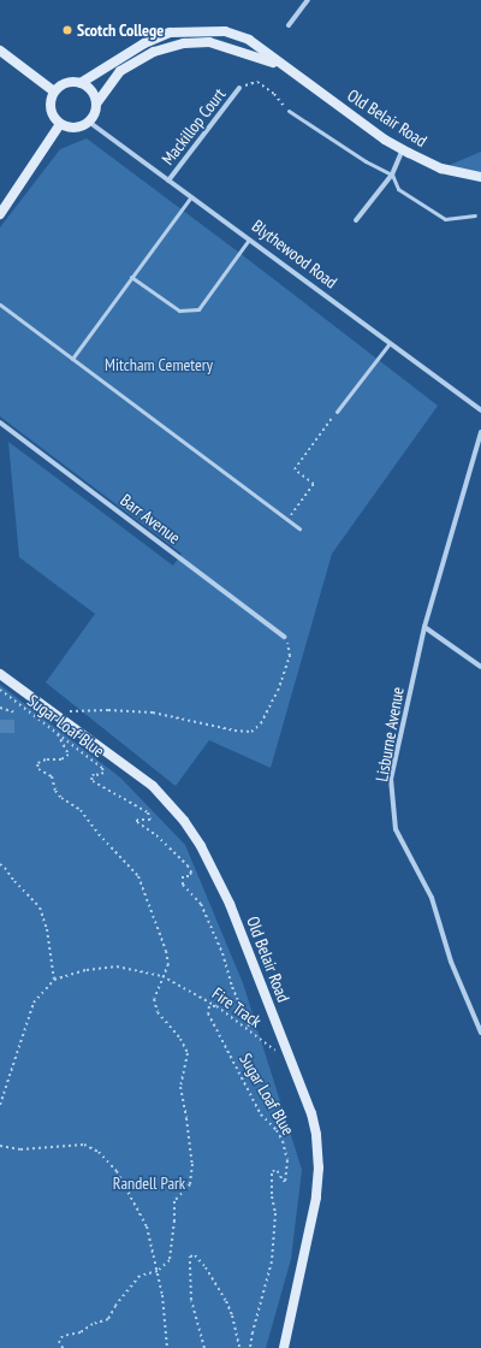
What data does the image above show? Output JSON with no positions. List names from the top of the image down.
{
  "streets": {
    "main road": ["Old Belair Road"],
    "street": [
      "Mackillop Court",
      "Blythewood Road",
      "Barr Avenue",
      "Lisburne Avenue"
    ],
    "path": ["Sugar Loaf Blue", "Fire Track"]
  },
  "crossings": [
    ["Old Belair Road", "Blythewood Road"],
    ["Old Belair Road", "Fire Track"],
    ["Mackillop Court", "Blythewood Road"],
    ["Sugar Loaf Blue", "Fire Track"]
  ],
  "parks": ["Mitcham Cemetery", "Randell Park"],
  "places": ["Scotch College"]
}
